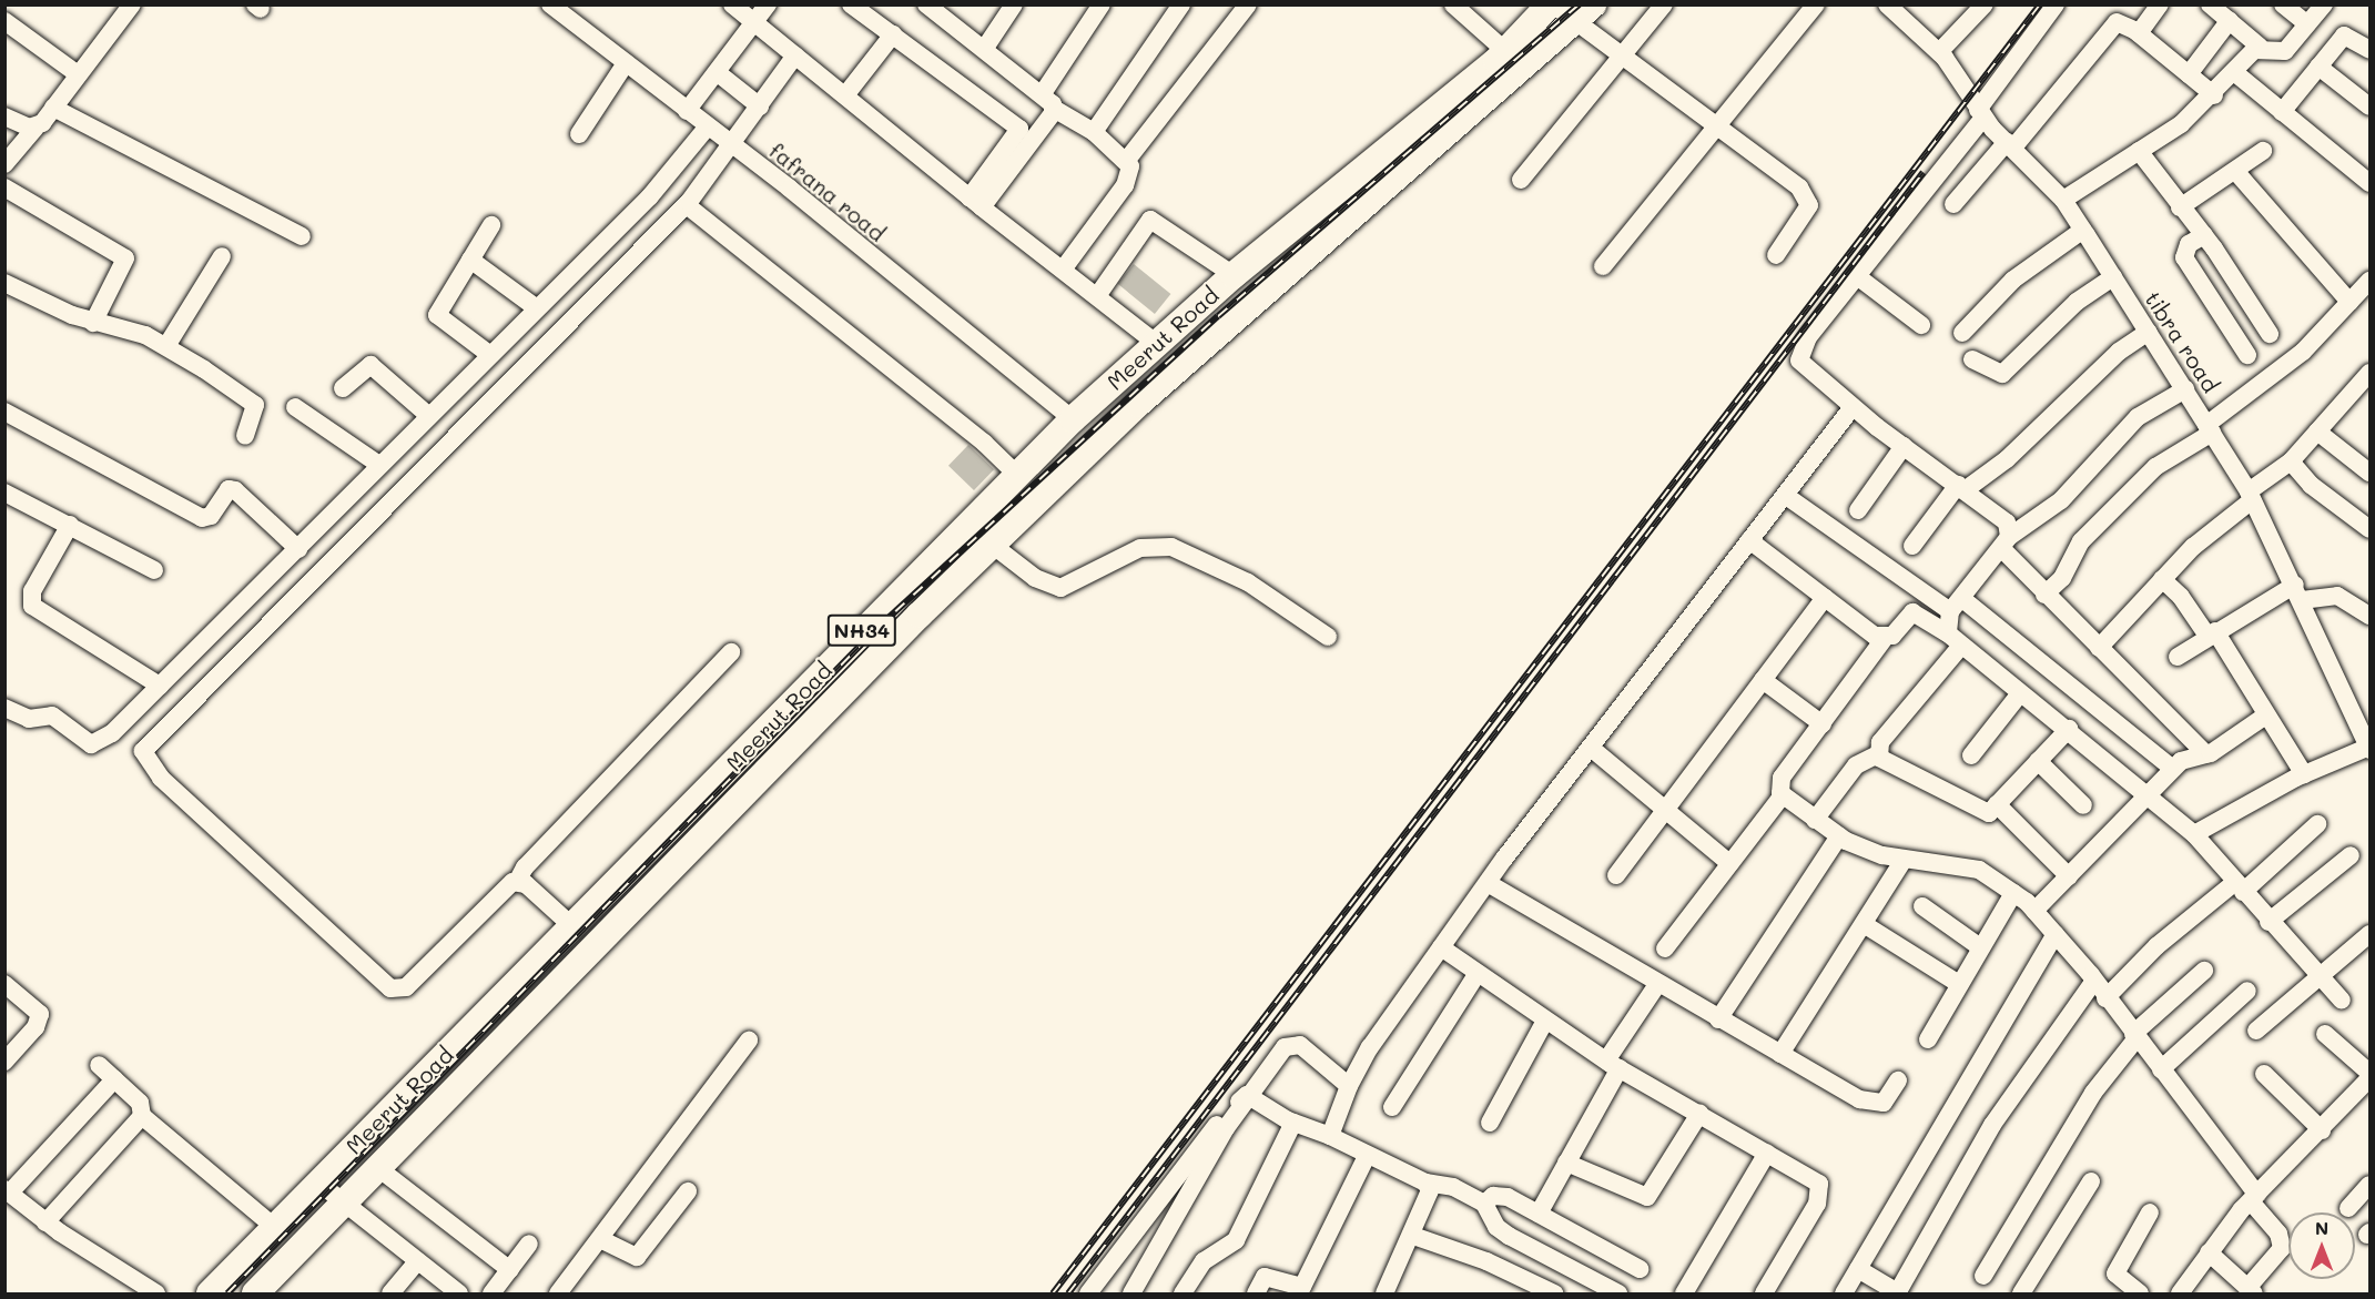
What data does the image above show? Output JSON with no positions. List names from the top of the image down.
{
  "streets": {
    "highway": ["Meerut Road", "NH34"],
    "street": ["fafrana road", "tibra road"]
  },
  "crossings": [
    ["fafrana road", "Meerut Road"]
  ],
  "north": "top"
}
